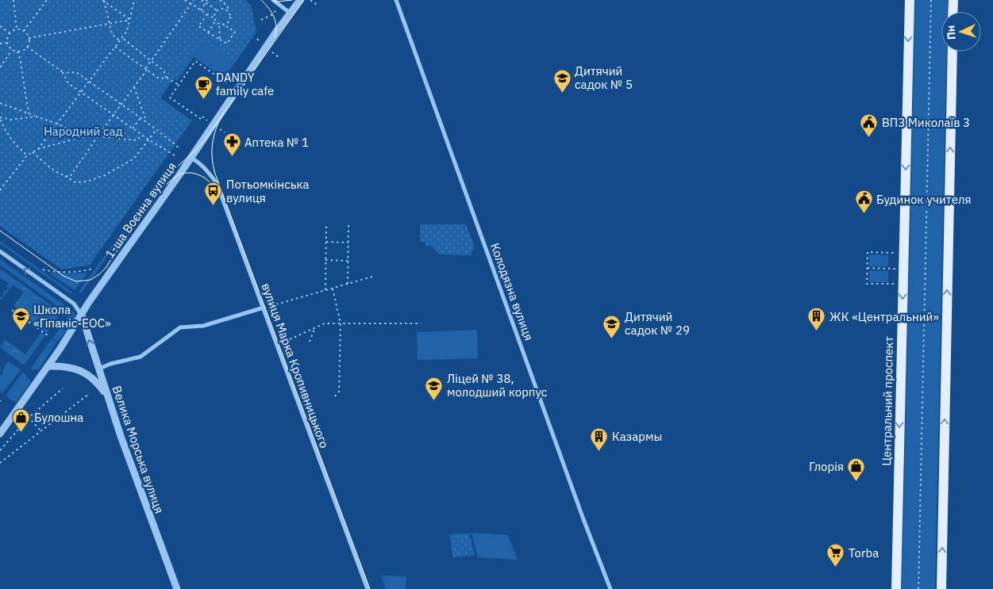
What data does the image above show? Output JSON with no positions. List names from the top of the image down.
{
  "streets": {
    "main road": ["Центральний проспект"],
    "street": [
      "1-ша Воєнна вулиця",
      "Колодязна вулиця",
      "вулиця Марка Кропивницького",
      "Велика Морська вулиця"
    ]
  },
  "crossings": [
    ["1-ша Воєнна вулиця", "вулиця Марка Кропивницького"],
    ["1-ша Воєнна вулиця", "Велика Морська вулиця"]
  ],
  "parks": ["Народний сад"],
  "places": {
    "school or university": [
      "Дитячий садок № 5",
      "Школа «Гіпаніс-ЕОС»",
      "Дитячий садок № 29",
      "Ліцей № 38, молодший корпус"
    ],
    "cafe": ["DANDY family cafe"],
    "public building": ["ВПЗ Миколаїв 3", "Будинок учителя"],
    "pharmacy": ["Аптека № 1"],
    "bus stop": ["Потьомкінська вулиця"],
    "building": ["ЖК «Центральний»", "Казармы"],
    "shop": ["Булошна", "Глорія"],
    "supermarket": ["Torba"]
  },
  "north": "left"
}
